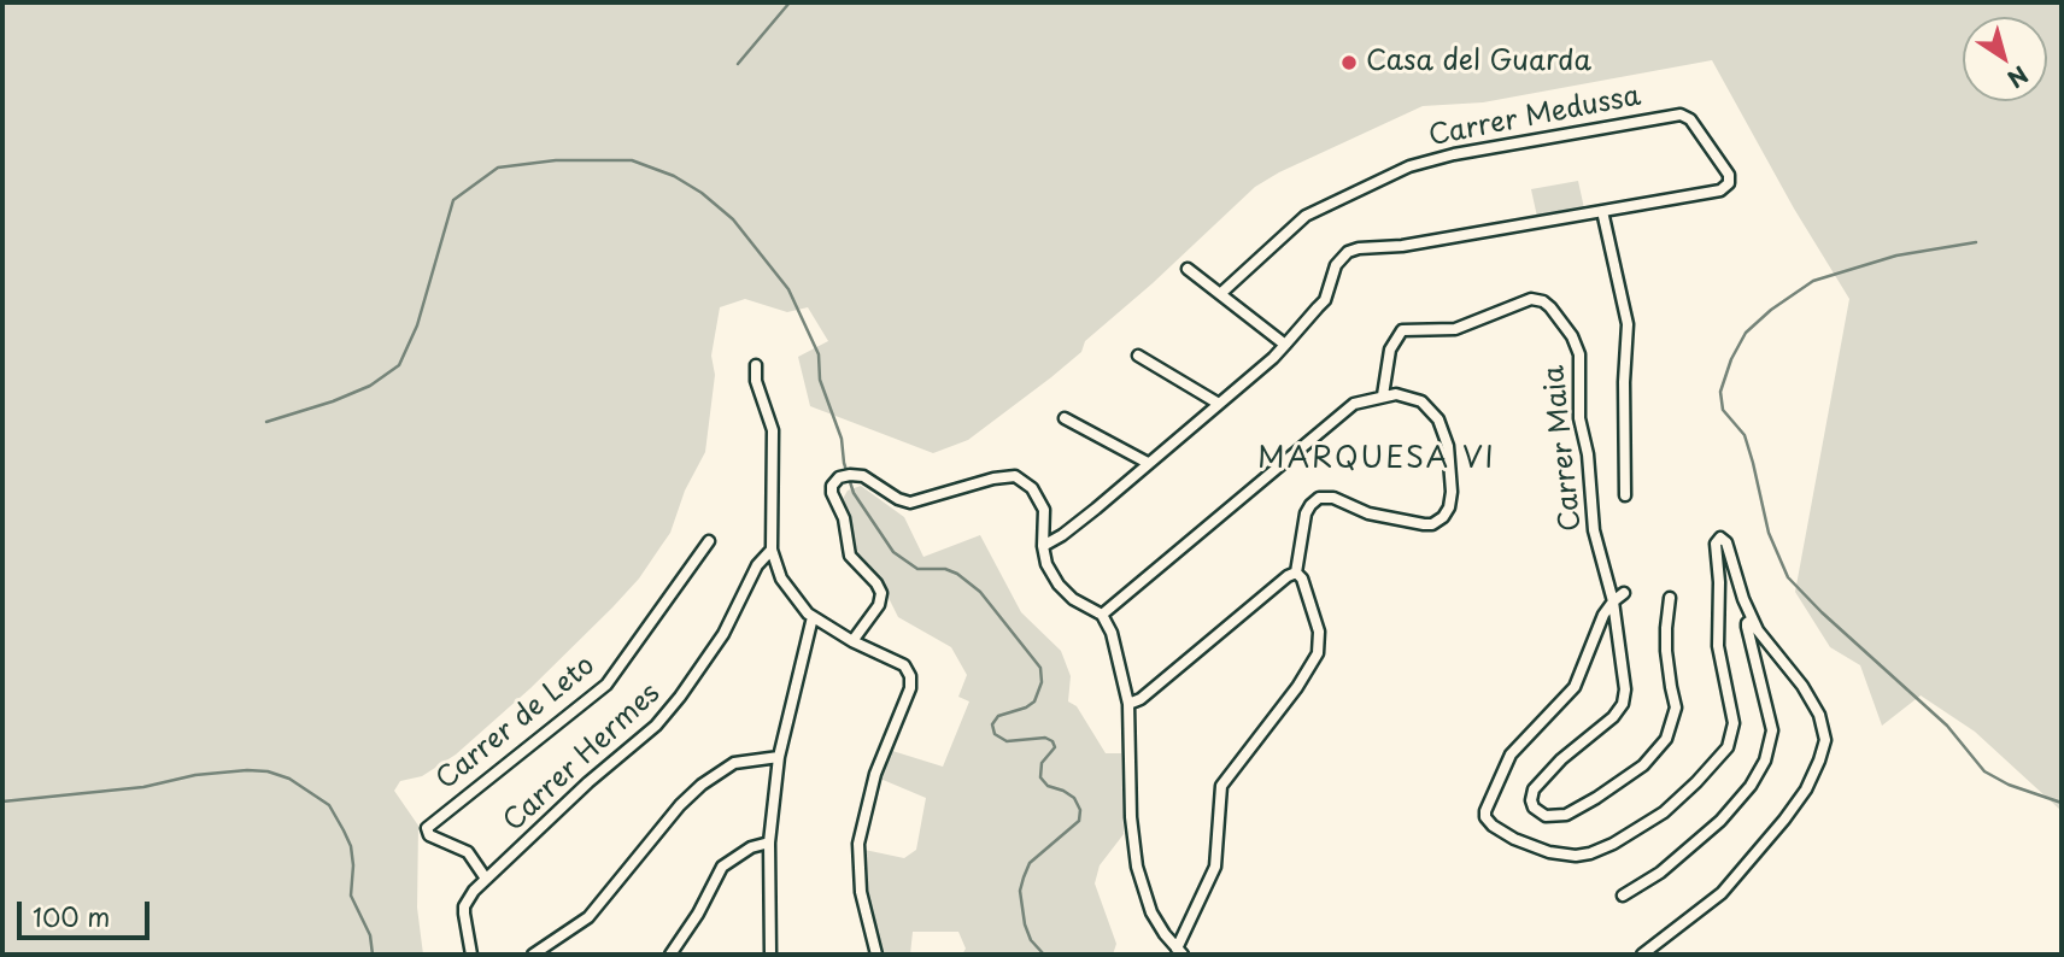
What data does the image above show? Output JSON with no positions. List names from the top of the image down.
{
  "streets": {
    "street": [
      "Carrer Medussa",
      "Carrer Maia",
      "Carrer de Leto",
      "Carrer Hermes"
    ]
  },
  "crossings": [
    ["Carrer de Leto", "Carrer Hermes"]
  ],
  "districts": ["MARQUESA VI"],
  "places": ["Casa del Guarda"],
  "scale_bar": "100 m",
  "north": "bottom right"
}
